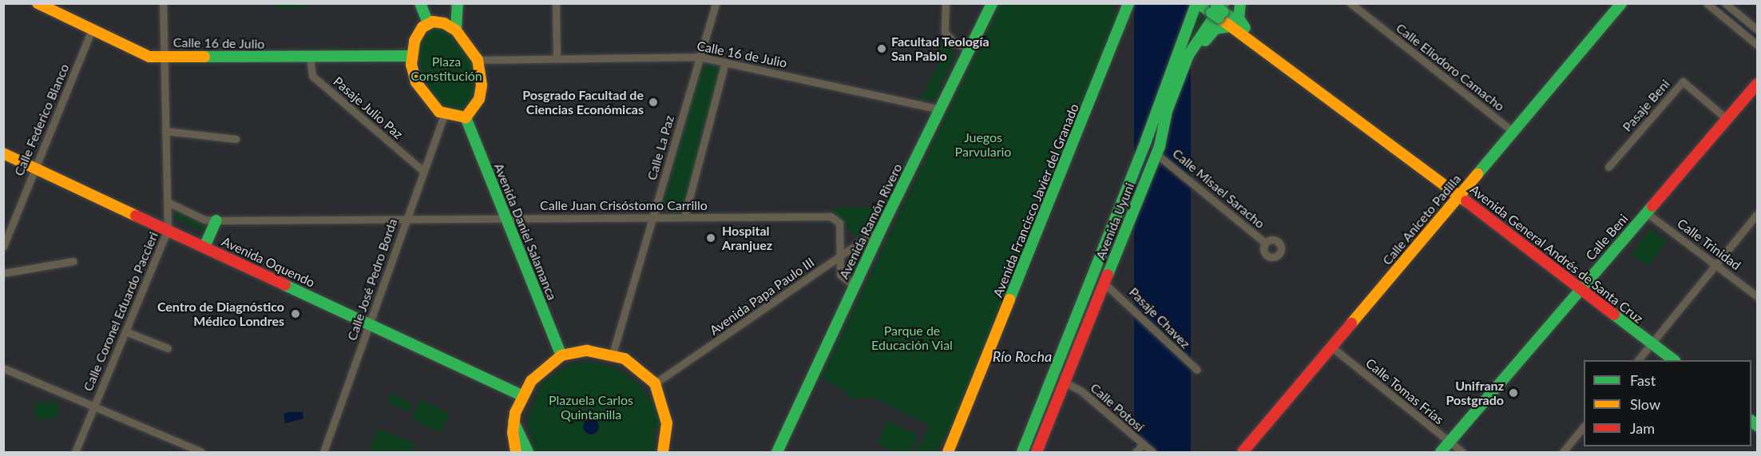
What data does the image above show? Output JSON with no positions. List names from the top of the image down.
{
  "streets": {
    "main road": [
      "Calle 16 de Julio",
      "Avenida Francisco Javier del Granado",
      "Calle Aniceto Padilla",
      "Avenida Ramón Rivero",
      "Avenida Uyuni",
      "Avenida Daniel Salamanca",
      "Calle Beni",
      "Avenida General Andrés de Santa Cruz",
      "Avenida Oquendo"
    ],
    "street": [
      "Calle Eliodoro Camacho",
      "Pasaje Beni",
      "Pasaje Julio Paz",
      "Calle Federico Blanco",
      "Calle La Paz",
      "Calle Misael Saracho",
      "Calle Juan Crisóstomo Carrillo",
      "Calle Trinidad",
      "Calle José Pedro Borda",
      "Avenida Papa Paulo III",
      "Calle Coronel Eduardo Paccieri",
      "Pasaje Chavez",
      "Calle Tomas Frías",
      "Calle Potosí"
    ]
  },
  "crossings": [
    ["Calle 16 de Julio", "Pasaje Julio Paz"],
    ["Calle 16 de Julio", "Calle Federico Blanco"],
    ["Calle 16 de Julio", "Calle La Paz"],
    ["Calle 16 de Julio", "Avenida Ramón Rivero"],
    ["Calle 16 de Julio", "Avenida Daniel Salamanca"],
    ["Calle 16 de Julio", "Calle José Pedro Borda"],
    ["Calle 16 de Julio", "Calle Coronel Eduardo Paccieri"],
    ["Calle Eliodoro Camacho", "Calle Aniceto Padilla"],
    ["Pasaje Beni", "Calle Beni"],
    ["Pasaje Julio Paz", "Calle José Pedro Borda"],
    ["Calle Federico Blanco", "Avenida Oquendo"],
    ["Calle La Paz", "Calle Juan Crisóstomo Carrillo"],
    ["Calle Misael Saracho", "Avenida Uyuni"],
    ["Calle Juan Crisóstomo Carrillo", "Avenida Ramón Rivero"],
    ["Calle Juan Crisóstomo Carrillo", "Avenida Daniel Salamanca"],
    ["Calle Juan Crisóstomo Carrillo", "Calle José Pedro Borda"],
    ["Calle Juan Crisóstomo Carrillo", "Avenida Papa Paulo III"],
    ["Calle Juan Crisóstomo Carrillo", "Calle Coronel Eduardo Paccieri"],
    ["Calle Aniceto Padilla", "Avenida General Andrés de Santa Cruz"],
    ["Calle Aniceto Padilla", "Calle Tomas Frías"],
    ["Avenida Ramón Rivero", "Avenida Papa Paulo III"],
    ["Avenida Uyuni", "Avenida General Andrés de Santa Cruz"],
    ["Avenida Uyuni", "Pasaje Chavez"],
    ["Avenida Uyuni", "Calle Potosí"],
    ["Avenida Daniel Salamanca", "Calle José Pedro Borda"],
    ["Calle Beni", "Calle Trinidad"],
    ["Calle Beni", "Avenida General Andrés de Santa Cruz"],
    ["Calle Beni", "Calle Tomas Frías"],
    ["Avenida Oquendo", "Calle José Pedro Borda"],
    ["Avenida Oquendo", "Calle Coronel Eduardo Paccieri"]
  ],
  "water": ["Río Rocha"],
  "parks": [
    "Plaza Constitución",
    "Juegos Parvulario",
    "Parque de Educación Vial",
    "Plazuela Carlos Quintanilla"
  ],
  "places": [
    "Facultad Teología San Pablo",
    "Posgrado Facultad de Ciencias Económicas",
    "Hospital Aranjuez",
    "Centro de Diagnóstico Médico Londres",
    "Unifranz Postgrado"
  ],
  "legend": ["Fast", "Slow", "Jam"]
}
